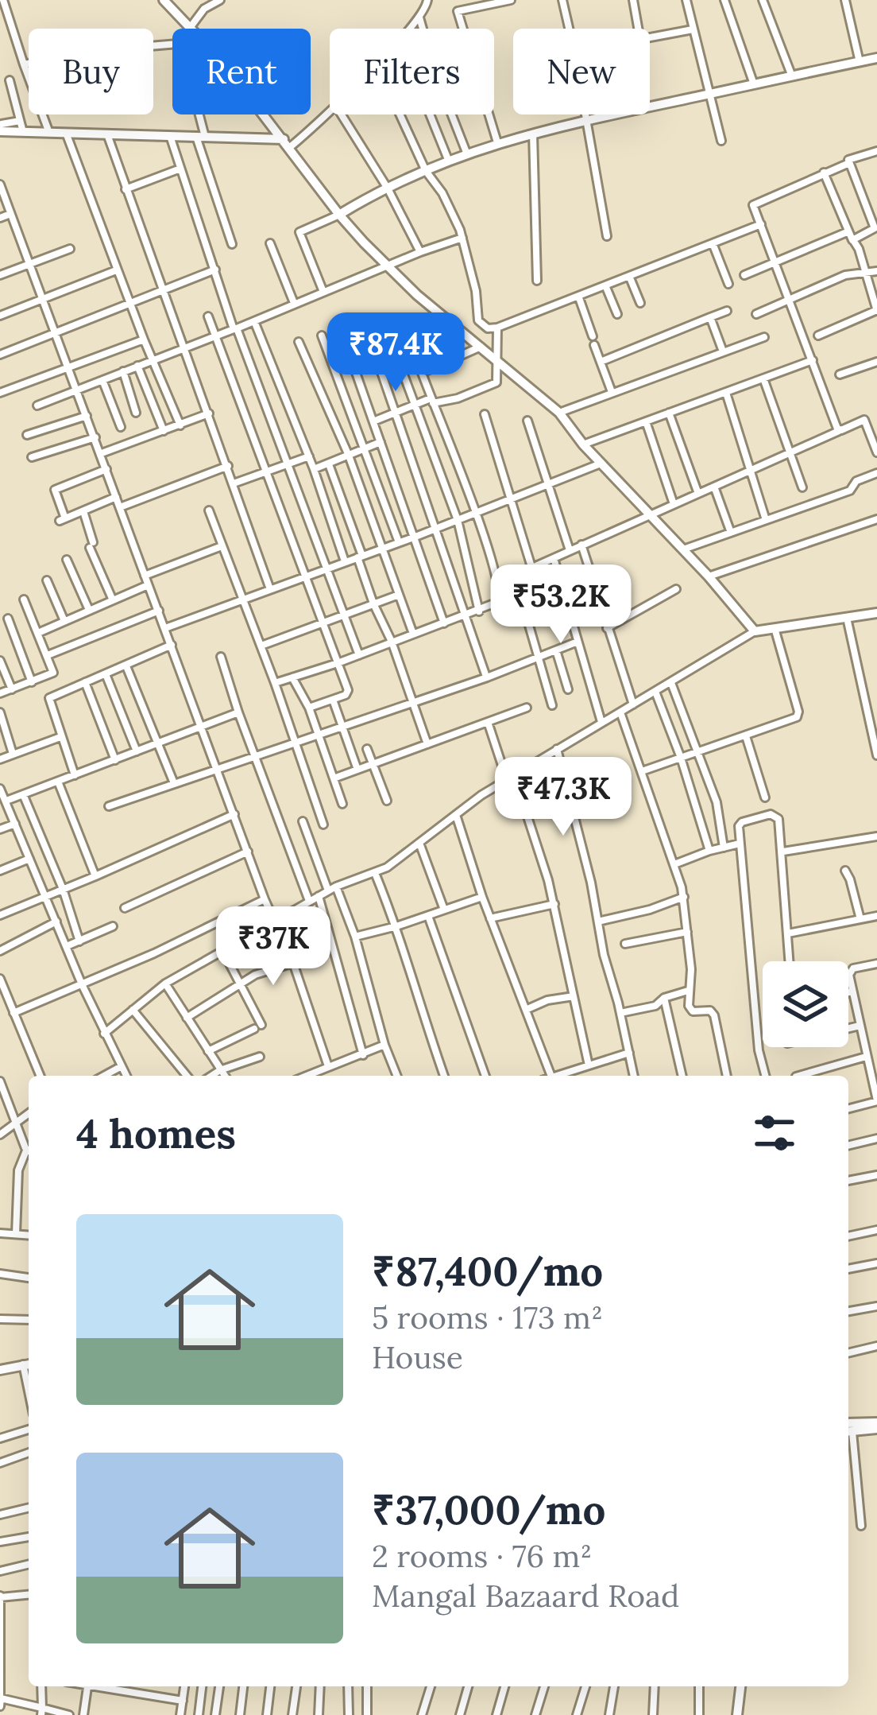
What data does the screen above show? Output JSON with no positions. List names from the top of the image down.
{
  "page": {
    "chip": [
      "Buy",
      "Rent",
      "Filters",
      "New"
    ],
    "price": [
      "₹87.4K",
      "₹53.2K",
      "₹47.3K",
      "₹37K"
    ],
    "heading": "4 homes",
    "list": [
      {
        "name": "₹87,400/mo",
        "note": "5 rooms · 173 m² · House"
      },
      {
        "name": "₹37,000/mo",
        "note": "2 rooms · 76 m² · Mangal Bazaard Road"
      }
    ]
  }
}
